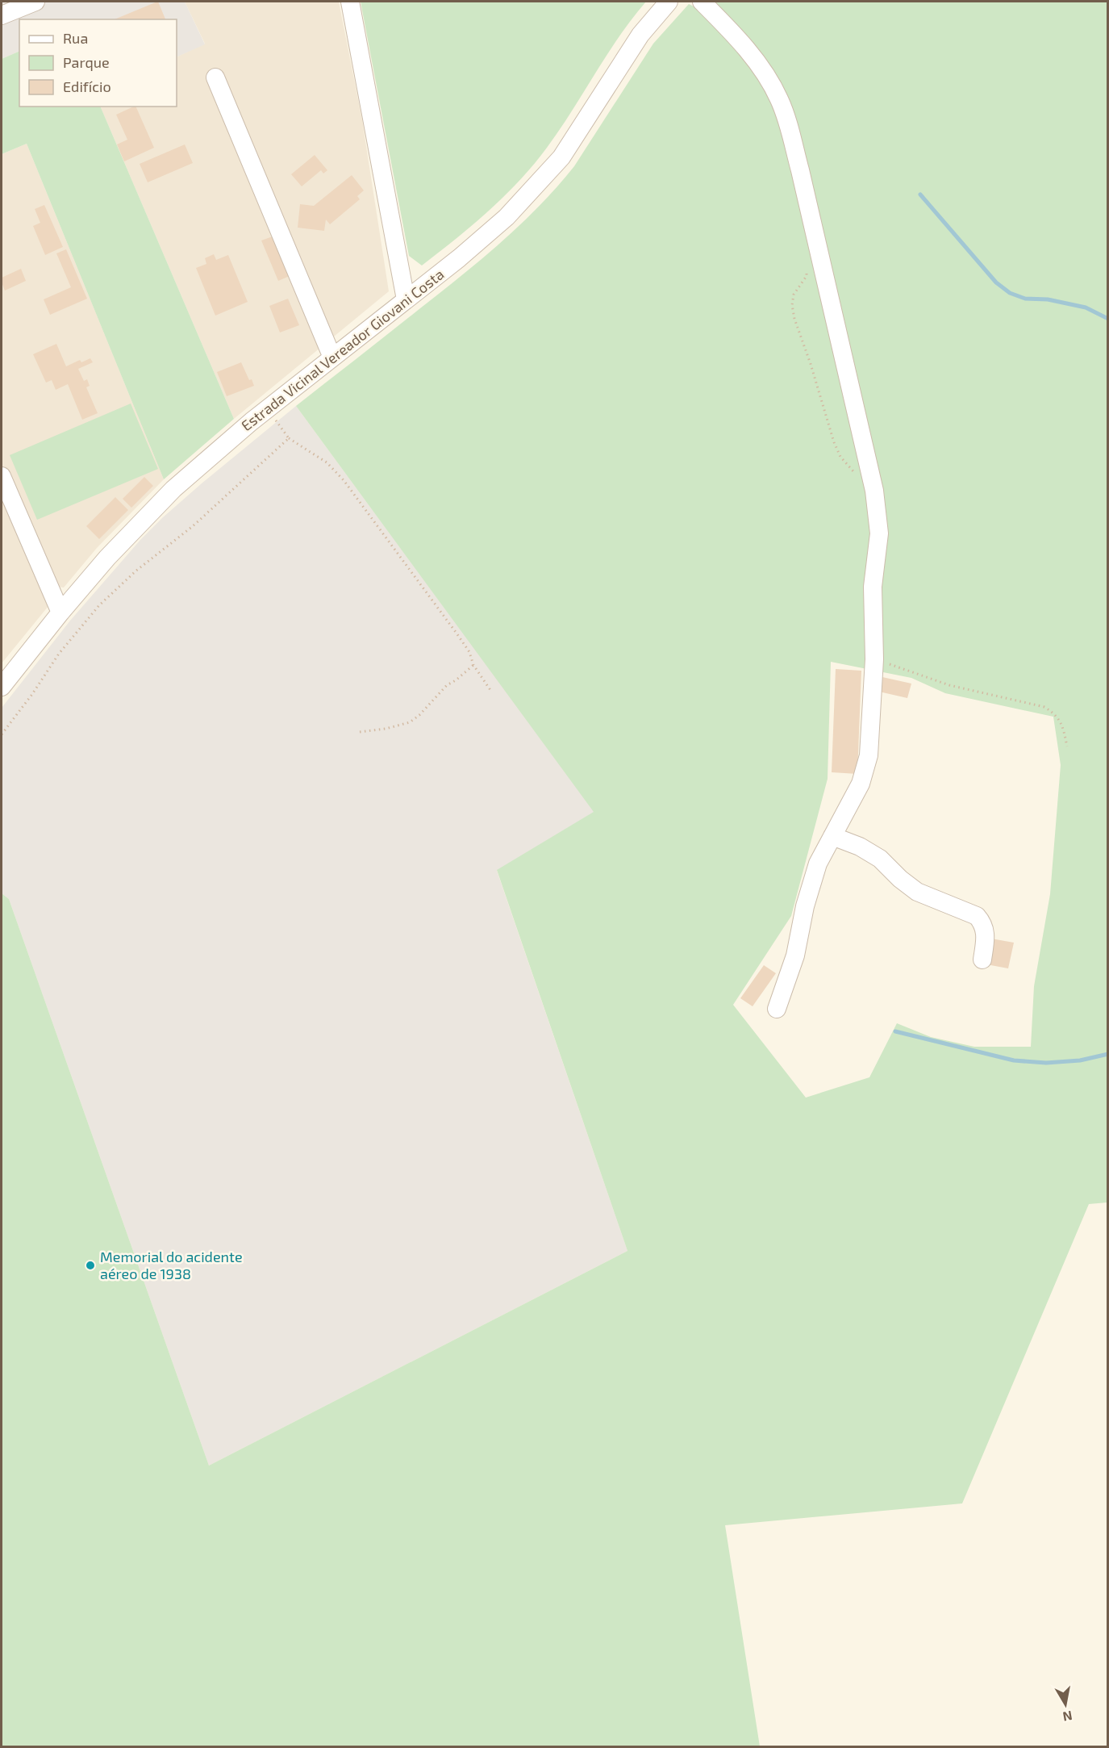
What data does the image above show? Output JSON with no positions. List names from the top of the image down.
{
  "streets": {
    "street": ["Estrada Vicinal Vereador Giovani Costa"]
  },
  "places": ["Memorial do acidente aéreo de 1938"],
  "legend": ["Rua", "Parque", "Edifício"],
  "north": "bottom"
}
